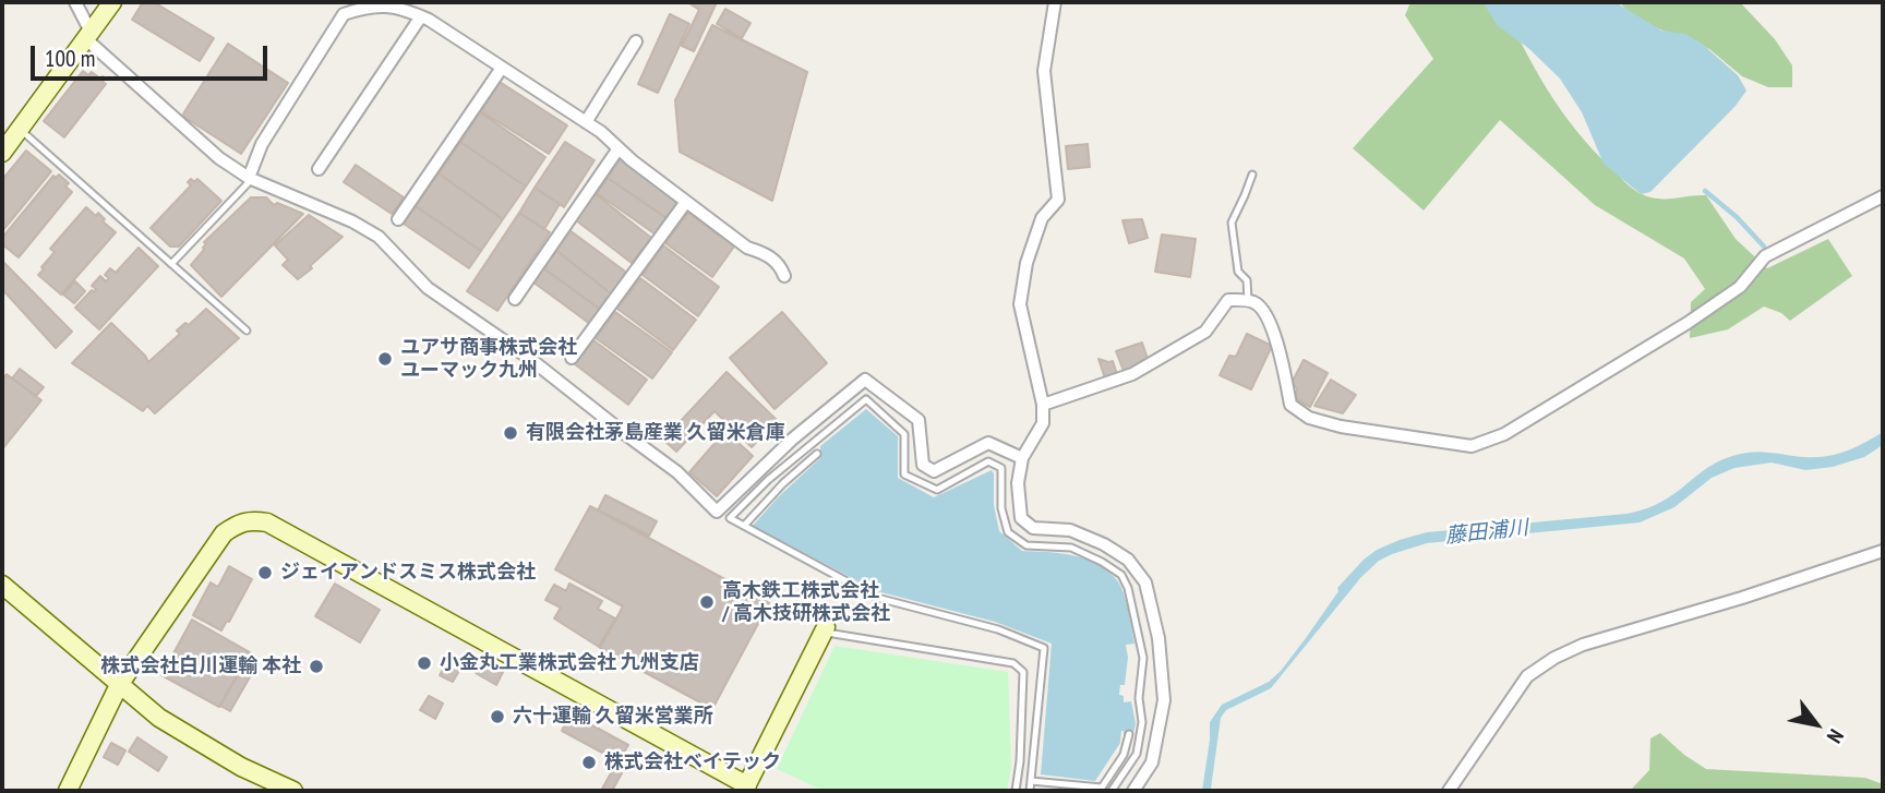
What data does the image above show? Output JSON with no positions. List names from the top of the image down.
{
  "water": ["藤田浦川"],
  "places": [
    "ユアサ商事株式会社 ユーマック九州",
    "有限会社茅島産業 久留米倉庫",
    "ジェイアンドスミス株式会社",
    "高木鉄工株式会社 / 高木技研株式会社",
    "小金丸工業株式会社 九州支店",
    "株式会社白川運輸 本社",
    "六十運輸 久留米営業所",
    "株式会社ベイテック"
  ],
  "scale_bar": "100 m",
  "north": "bottom right"
}
